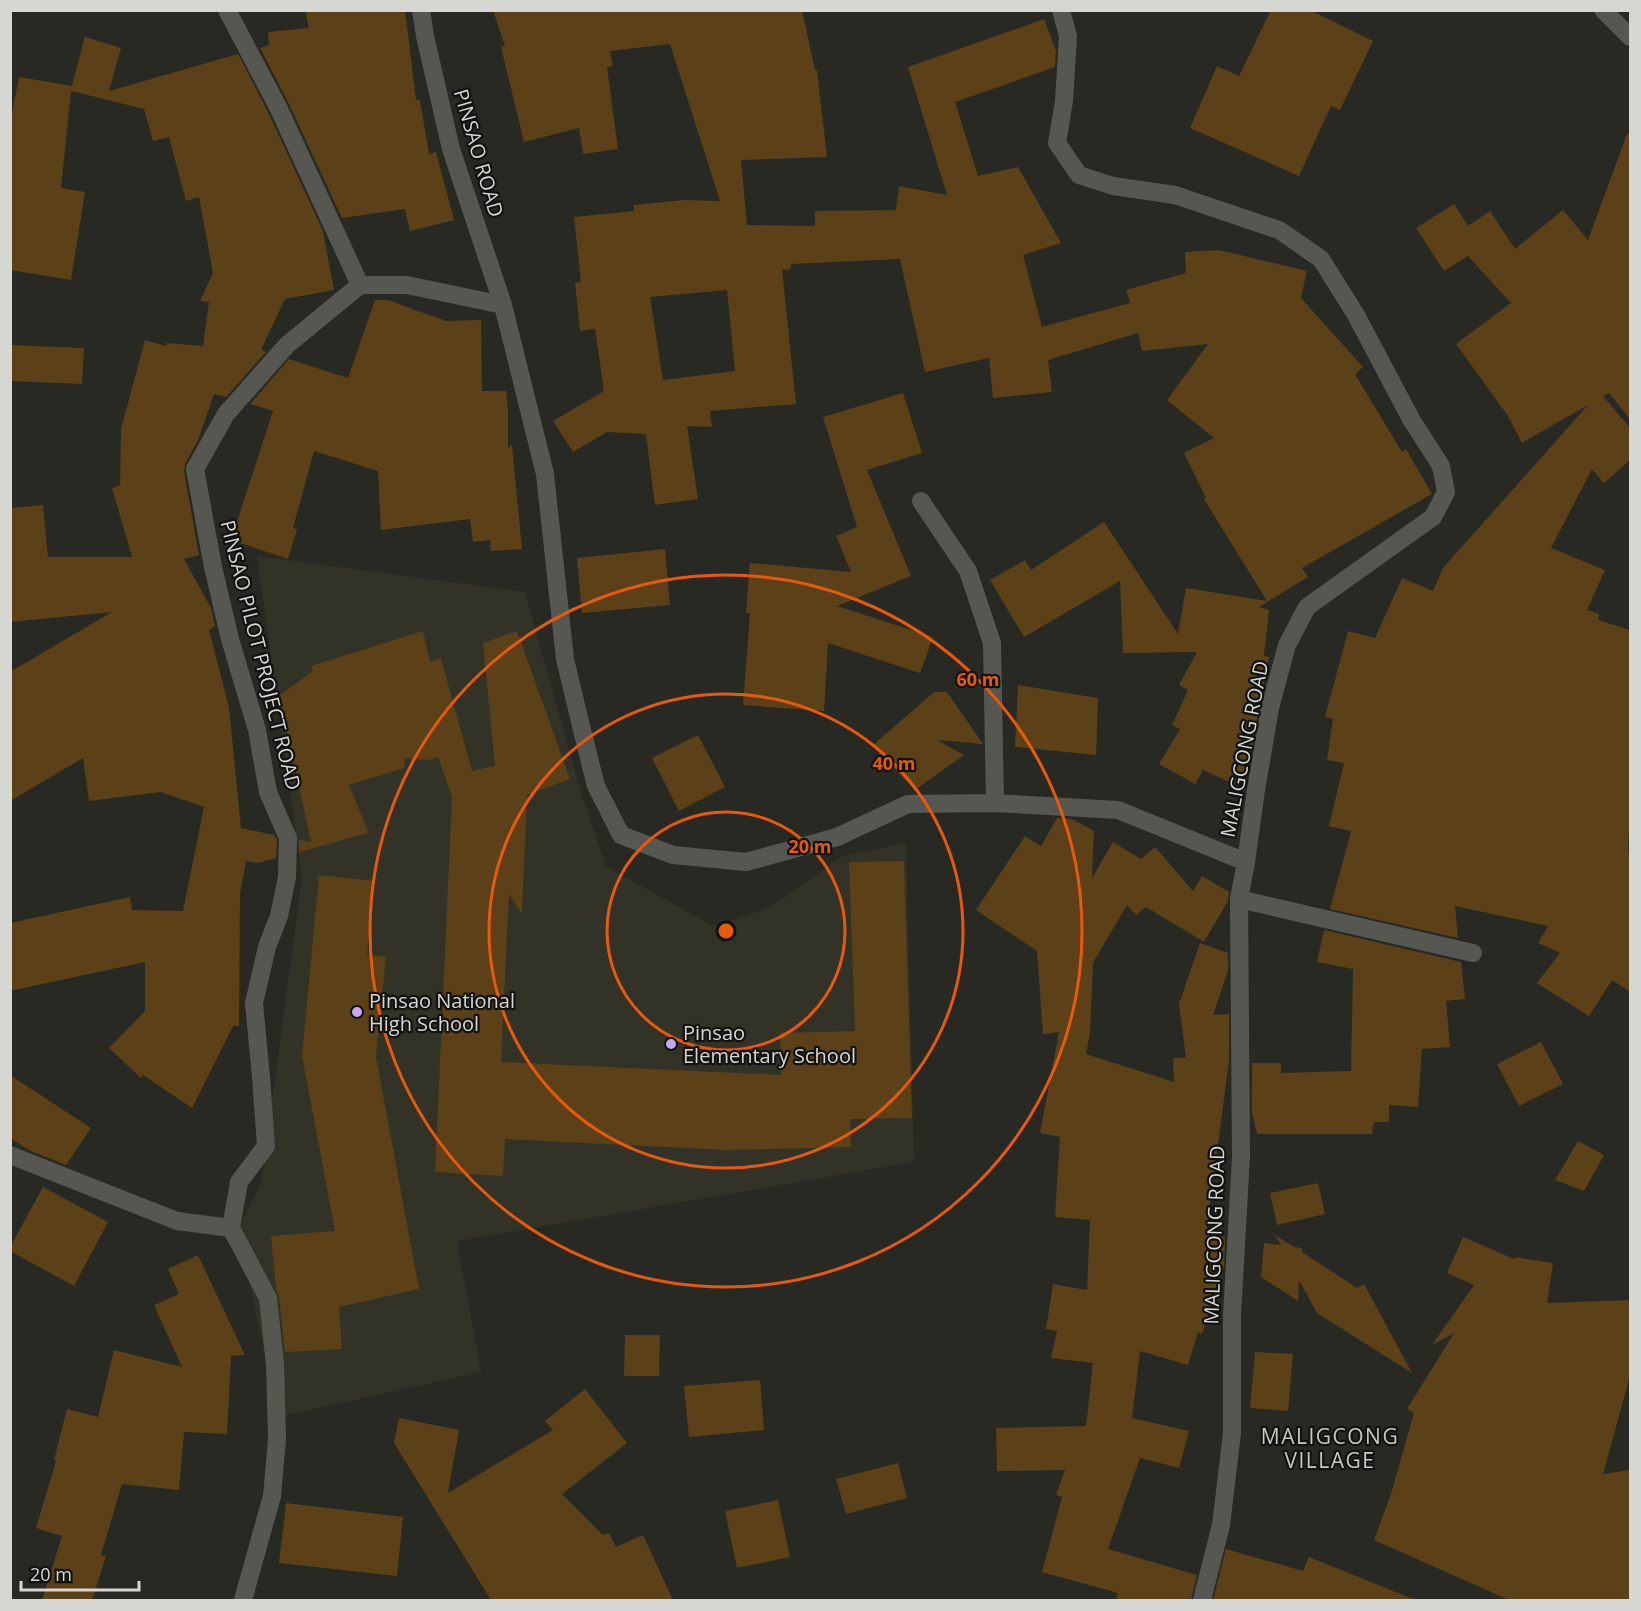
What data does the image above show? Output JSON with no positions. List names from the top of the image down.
{
  "streets": {
    "street": ["PINSAO ROAD", "PINSAO PILOT PROJECT ROAD", "MALIGCONG ROAD"]
  },
  "districts": ["MALIGCONG VILLAGE"],
  "places": ["Pinsao National High School", "Pinsao Elementary School"],
  "scale_bar": "20 m",
  "rings": ["60 m", "40 m", "20 m"]
}
